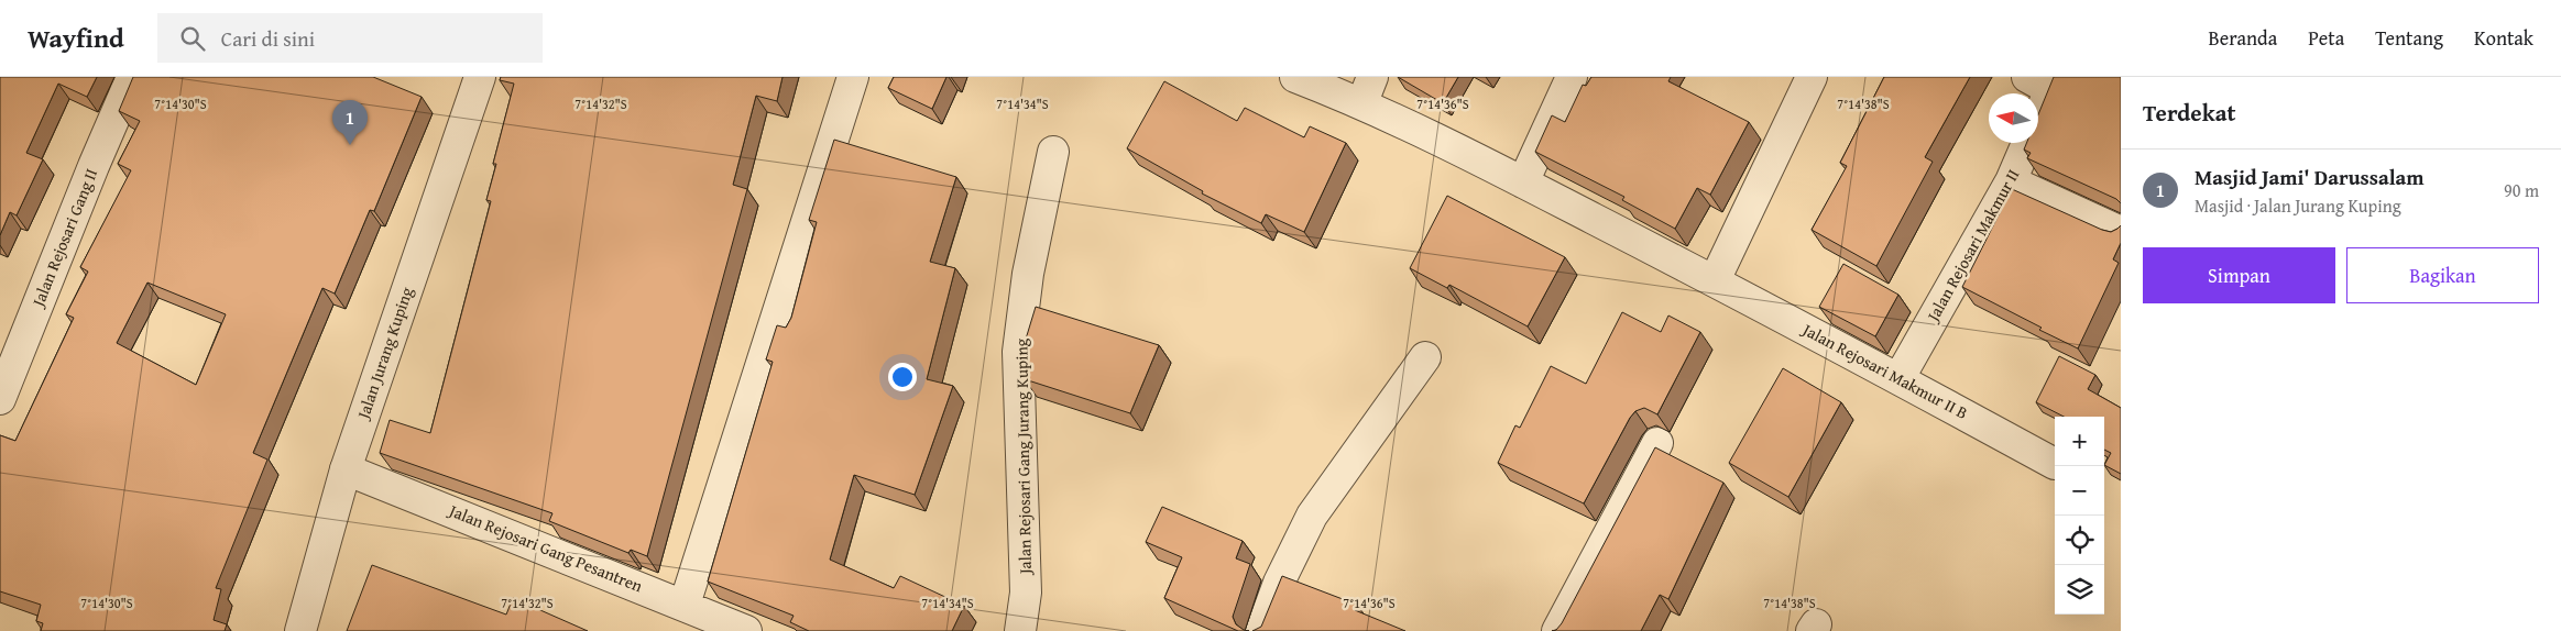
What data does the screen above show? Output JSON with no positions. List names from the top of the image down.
{
  "streets": {
    "street": [
      "Jalan Rejosari Gang II",
      "Jalan Rejosari Makmur II",
      "Jalan Jurang Kuping",
      "Jalan Rejosari Makmur II B",
      "Jalan Rejosari Gang Jurang Kuping",
      "Jalan Rejosari Gang Pesantren"
    ]
  },
  "crossings": [
    ["Jalan Rejosari Makmur II", "Jalan Rejosari Makmur II B"],
    ["Jalan Jurang Kuping", "Jalan Rejosari Gang Pesantren"]
  ],
  "north": "left",
  "page": {
    "header": "Wayfind",
    "search": "Cari di sini",
    "nav": [
      "Beranda",
      "Peta",
      "Tentang",
      "Kontak"
    ],
    "heading": "Terdekat",
    "pins": "1",
    "list": [
      {
        "mark": "1",
        "name": "Masjid Jami' Darussalam",
        "note": "Masjid · Jalan Jurang Kuping",
        "value": "90 m"
      }
    ],
    "buttons": ["Simpan", "Bagikan"],
    "map_buttons": ["+", "−"]
  },
  "coordinates": [
    "7°14'30\"S",
    "7°14'32\"S",
    "7°14'34\"S",
    "7°14'36\"S",
    "7°14'38\"S"
  ]
}
